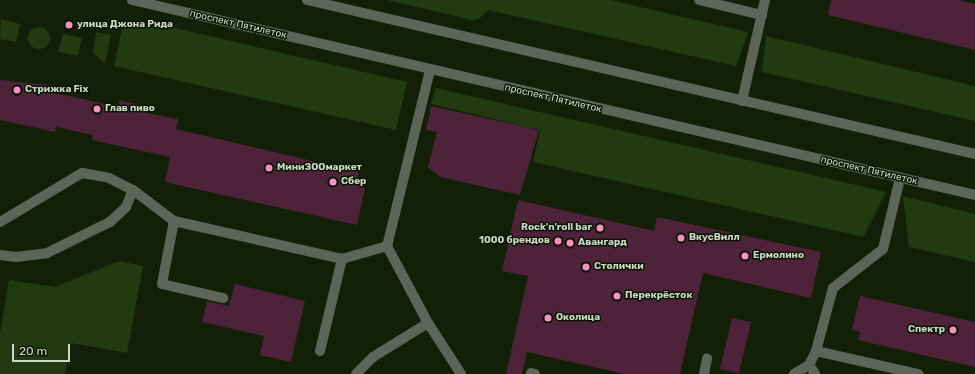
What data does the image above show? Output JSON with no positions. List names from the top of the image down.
{
  "streets": {
    "street": ["проспект Пятилеток"]
  },
  "places": [
    "улица Джона Рида",
    "Стрижка Fix",
    "Глав пиво",
    "МиниЗООмаркет",
    "Сбер",
    "Rock'n'roll bar",
    "ВкусВилл",
    "1000 брендов",
    "Авангард",
    "Ермолино",
    "Столички",
    "Перекрёсток",
    "Околица",
    "Спектр"
  ],
  "scale_bar": "20 m"
}
